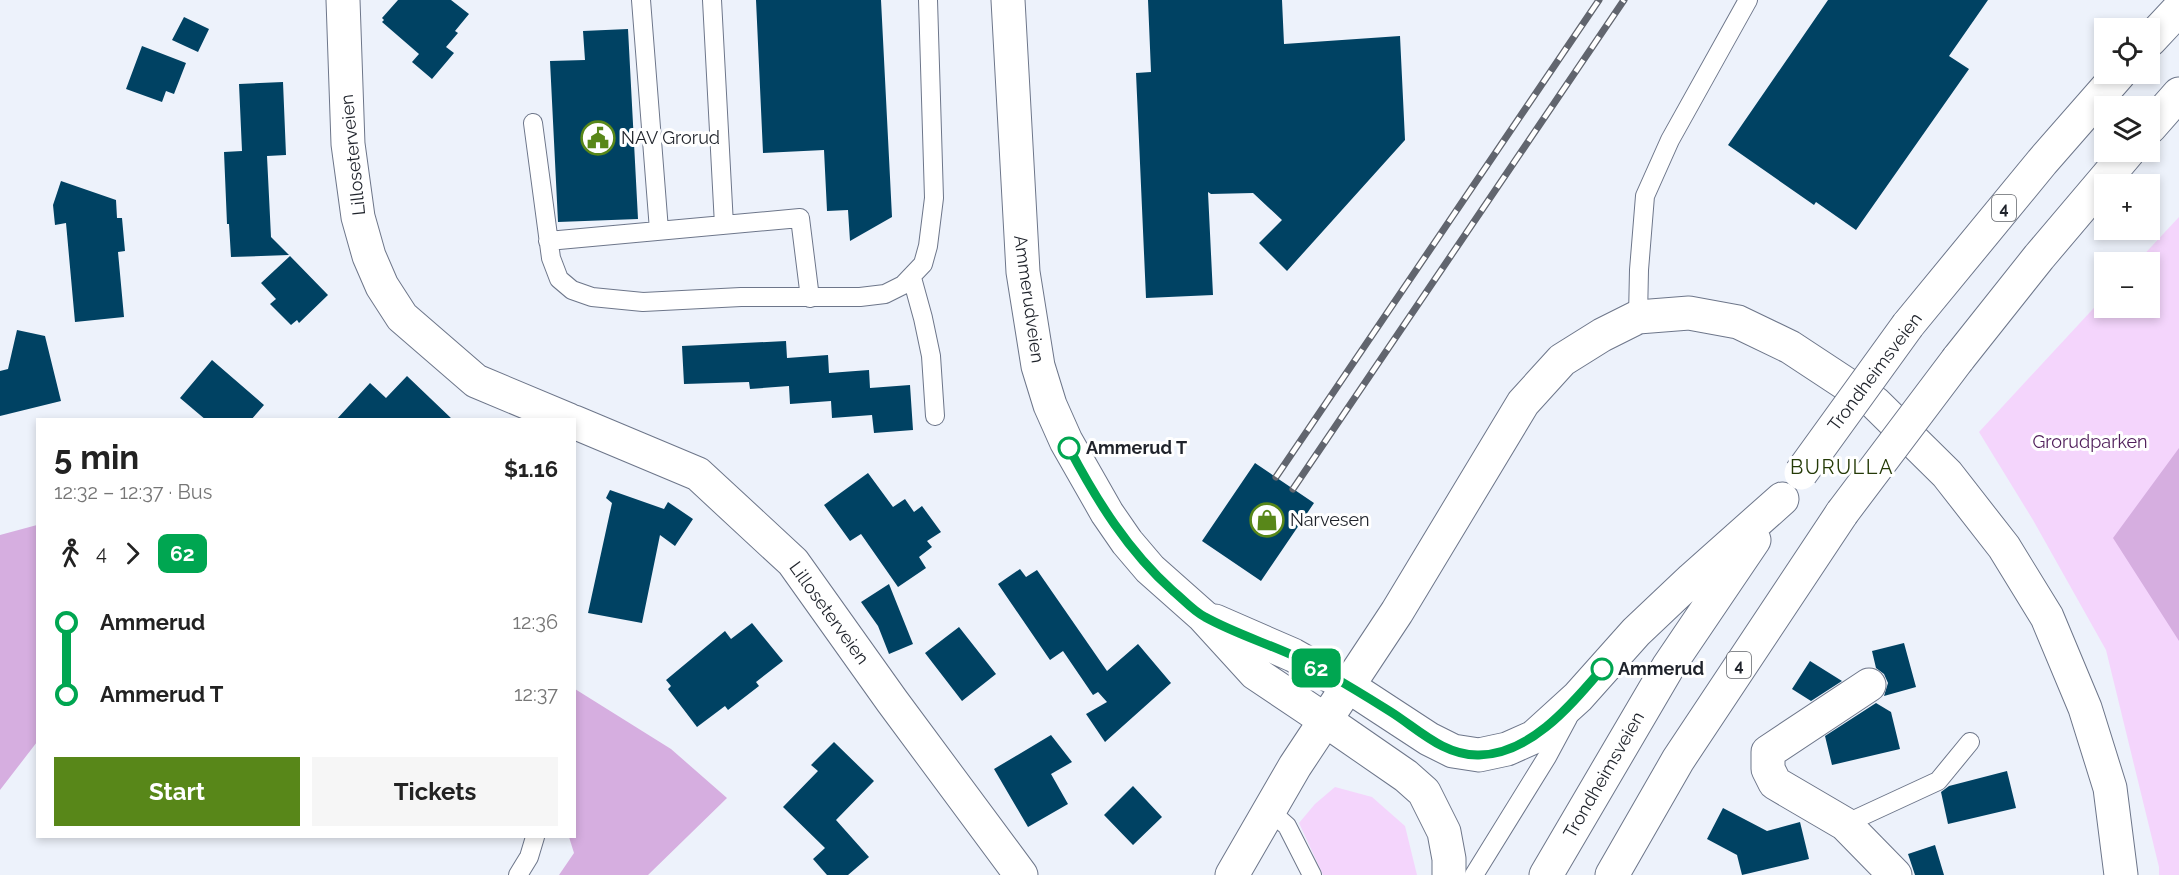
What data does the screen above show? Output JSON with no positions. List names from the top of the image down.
{
  "streets": {
    "main road": [
      "Lilloseterveien",
      "4",
      "Ammerudveien",
      "Trondheimsveien"
    ]
  },
  "crossings": [
    ["Ammerudveien", "Trondheimsveien"]
  ],
  "districts": ["BURULLA"],
  "parks": ["Grorudparken"],
  "places": {
    "public building": ["NAV Grorud"],
    "other": ["Ammerud T", "Ammerud"],
    "shop": ["Narvesen"]
  },
  "lines": ["bus line 62"],
  "page": {
    "on_map": "62",
    "map_buttons": ["+", "−"],
    "heading": ["5 min", "12:32 – 12:37 · Bus", "$1.16"],
    "legs": ["4", "62"],
    "list": [
      {
        "name": "Ammerud",
        "value": "12:36"
      },
      {
        "name": "Ammerud T",
        "value": "12:37"
      }
    ],
    "buttons": ["Start", "Tickets"]
  }
}
